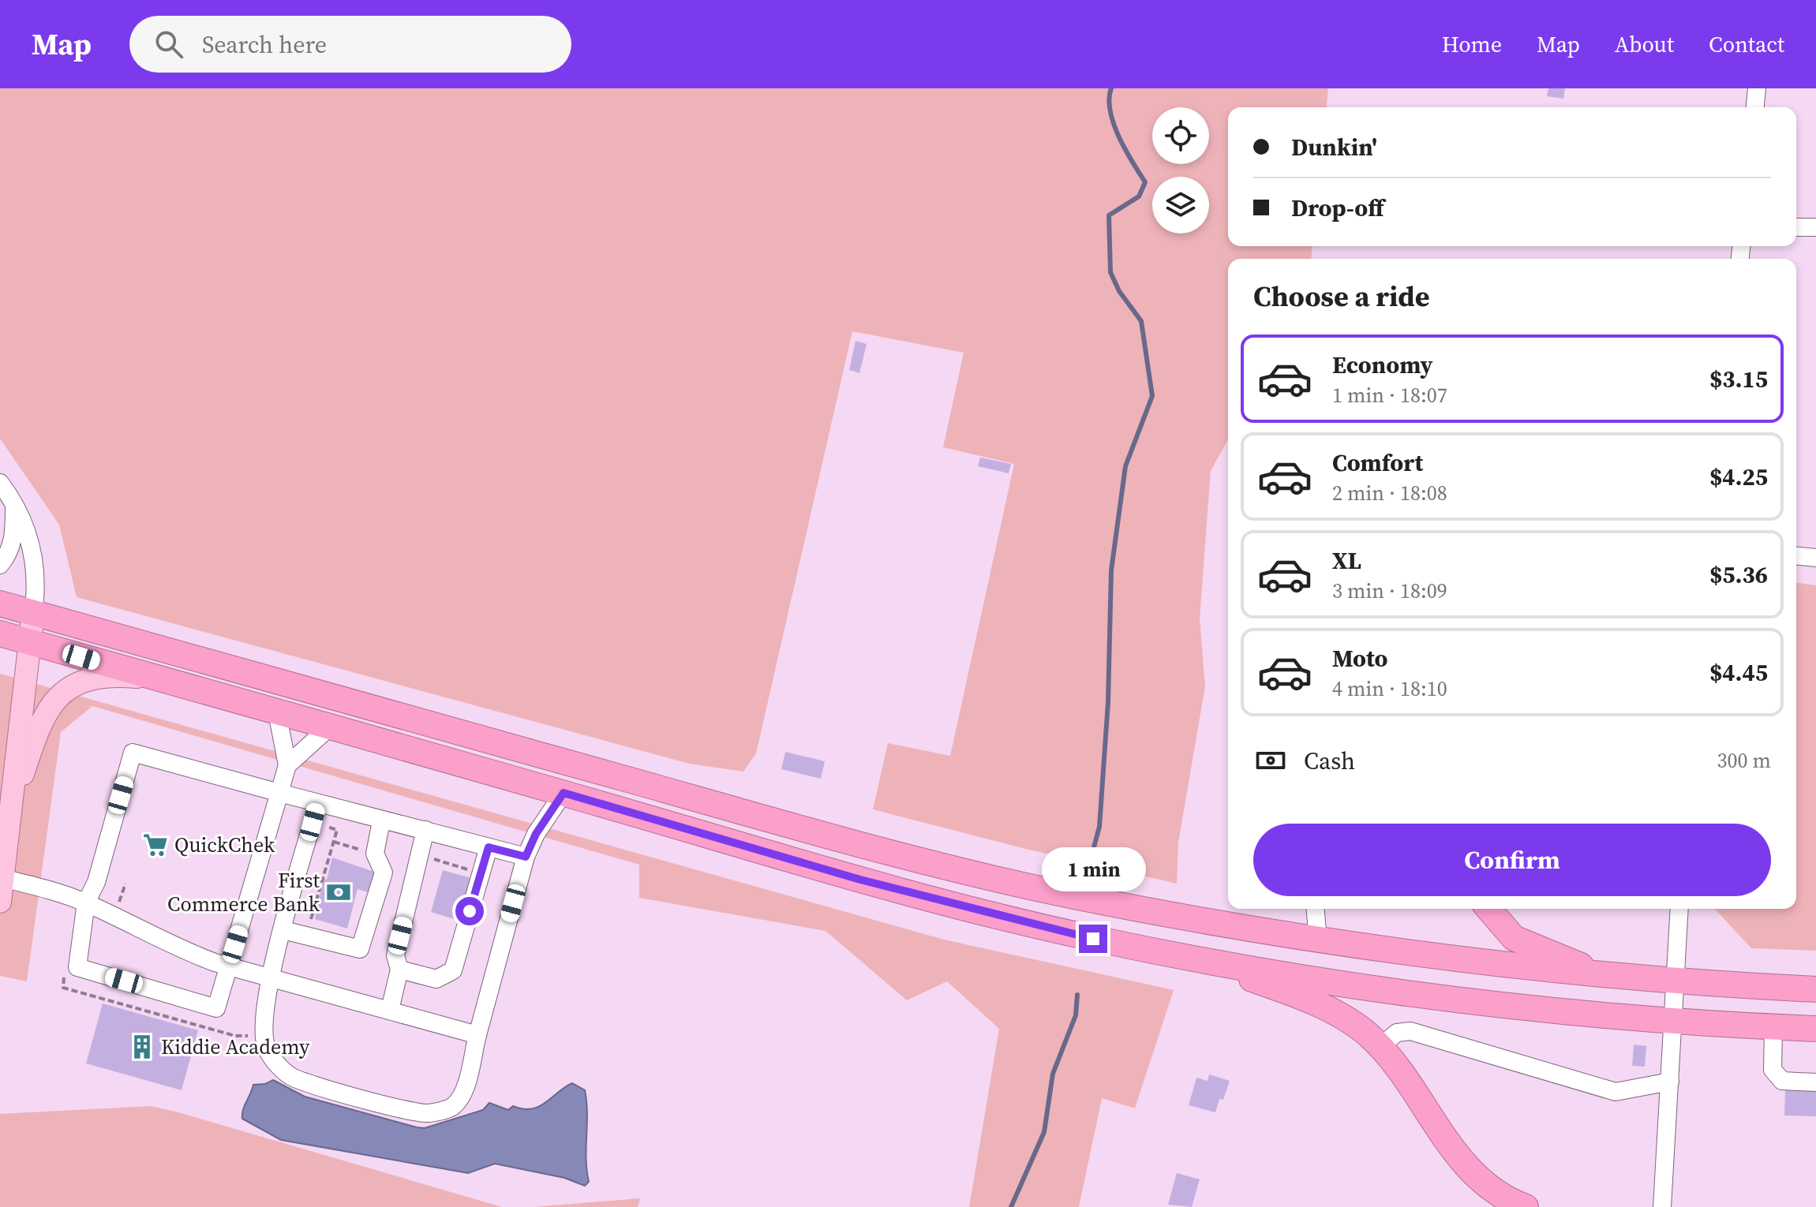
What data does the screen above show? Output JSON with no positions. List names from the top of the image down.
{
  "places": {
    "supermarket": ["QuickChek"],
    "bank": ["First Commerce Bank"],
    "building": ["Kiddie Academy"]
  },
  "page": {
    "header": "Map",
    "search": "Search here",
    "nav": [
      "Home",
      "Map",
      "About",
      "Contact"
    ],
    "banner": ["Dunkin'", "Drop-off"],
    "heading": "Choose a ride",
    "list": [
      {
        "name": "Economy",
        "note": "1 min · 18:07",
        "value": "$3.15"
      },
      {
        "name": "Comfort",
        "note": "2 min · 18:08",
        "value": "$4.25"
      },
      {
        "name": "XL",
        "note": "3 min · 18:09",
        "value": "$5.36"
      },
      {
        "name": "Moto",
        "note": "4 min · 18:10",
        "value": "$4.45"
      }
    ],
    "pay": ["Cash", "300 m"],
    "buttons": "Confirm",
    "bubble": "1 min"
  }
}
